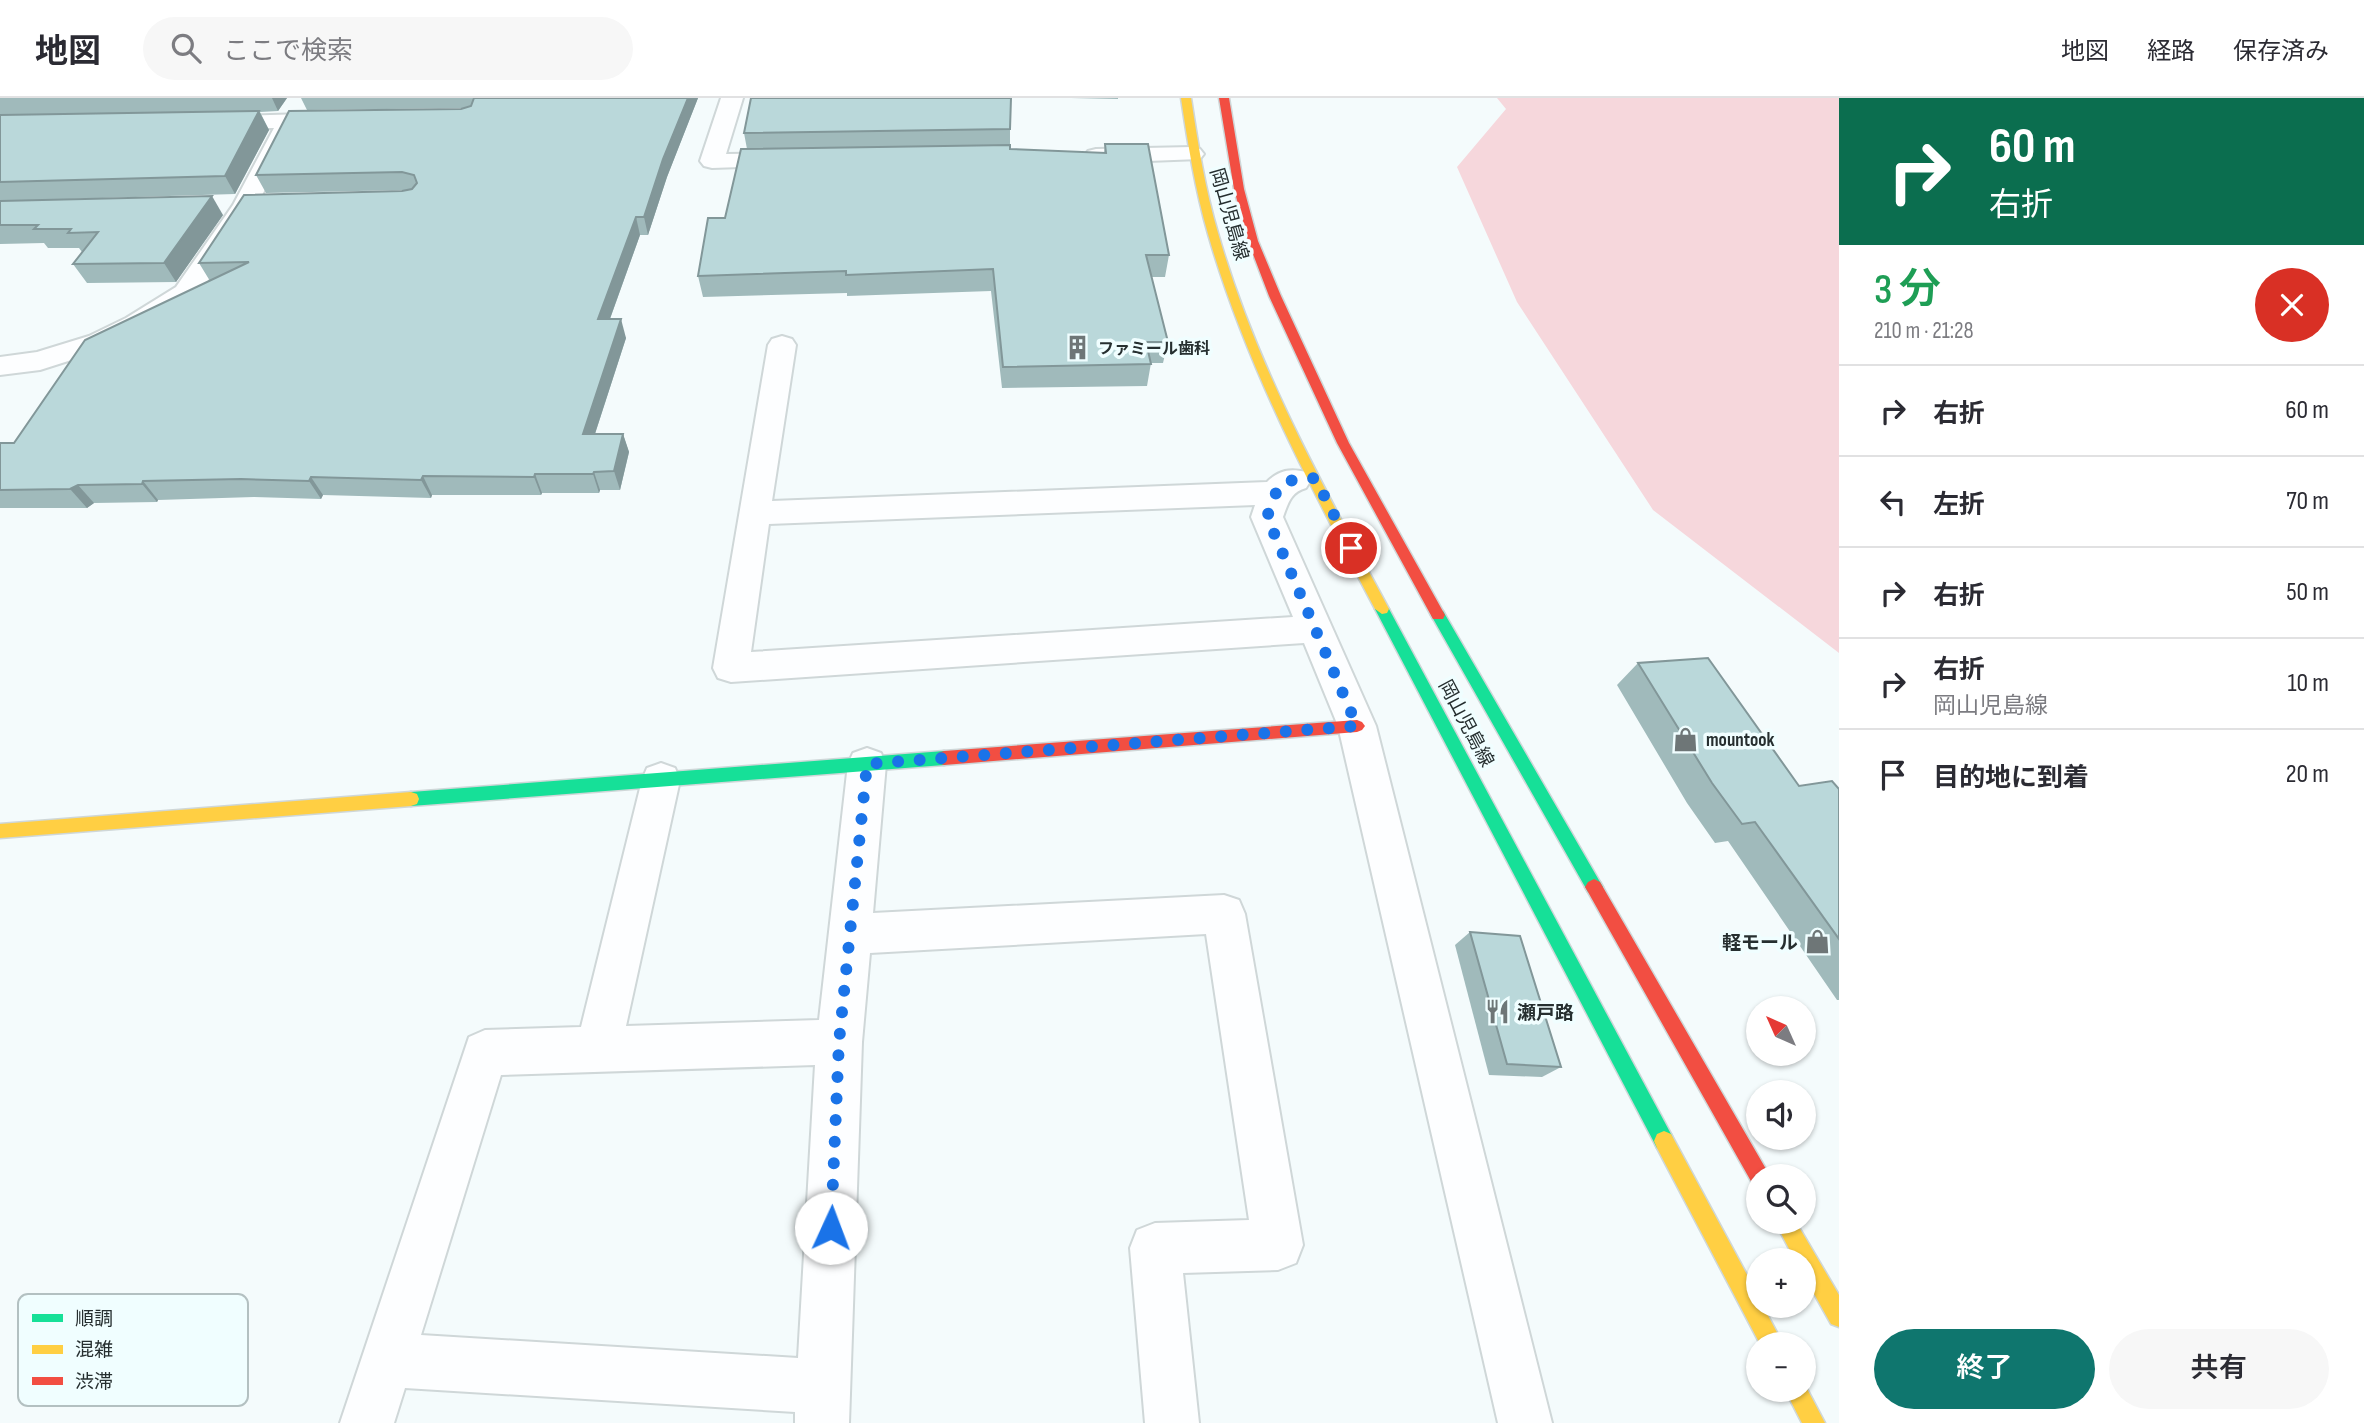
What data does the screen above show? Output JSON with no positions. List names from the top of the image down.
{
  "streets": {
    "main road": ["岡山児島線"]
  },
  "places": {
    "building": ["ファミール歯科"],
    "shop": ["mountook", "軽モール"],
    "restaurant": ["瀬戸路"]
  },
  "legend": ["順調", "混雑", "渋滞"],
  "north": "top left",
  "page": {
    "header": "地図",
    "search": "ここで検索",
    "nav": ["地図", "経路", "保存済み"],
    "turn": ["60 m", "右折"],
    "heading": ["3 分", "210 m · 21:28"],
    "list": [
      {
        "name": "右折",
        "value": "60 m"
      },
      {
        "name": "左折",
        "value": "70 m"
      },
      {
        "name": "右折",
        "value": "50 m"
      },
      {
        "name": "右折",
        "note": "岡山児島線",
        "value": "10 m"
      },
      {
        "name": "目的地に到着",
        "value": "20 m"
      }
    ],
    "map_buttons": ["+", "−"],
    "buttons": ["終了", "共有"]
  }
}
